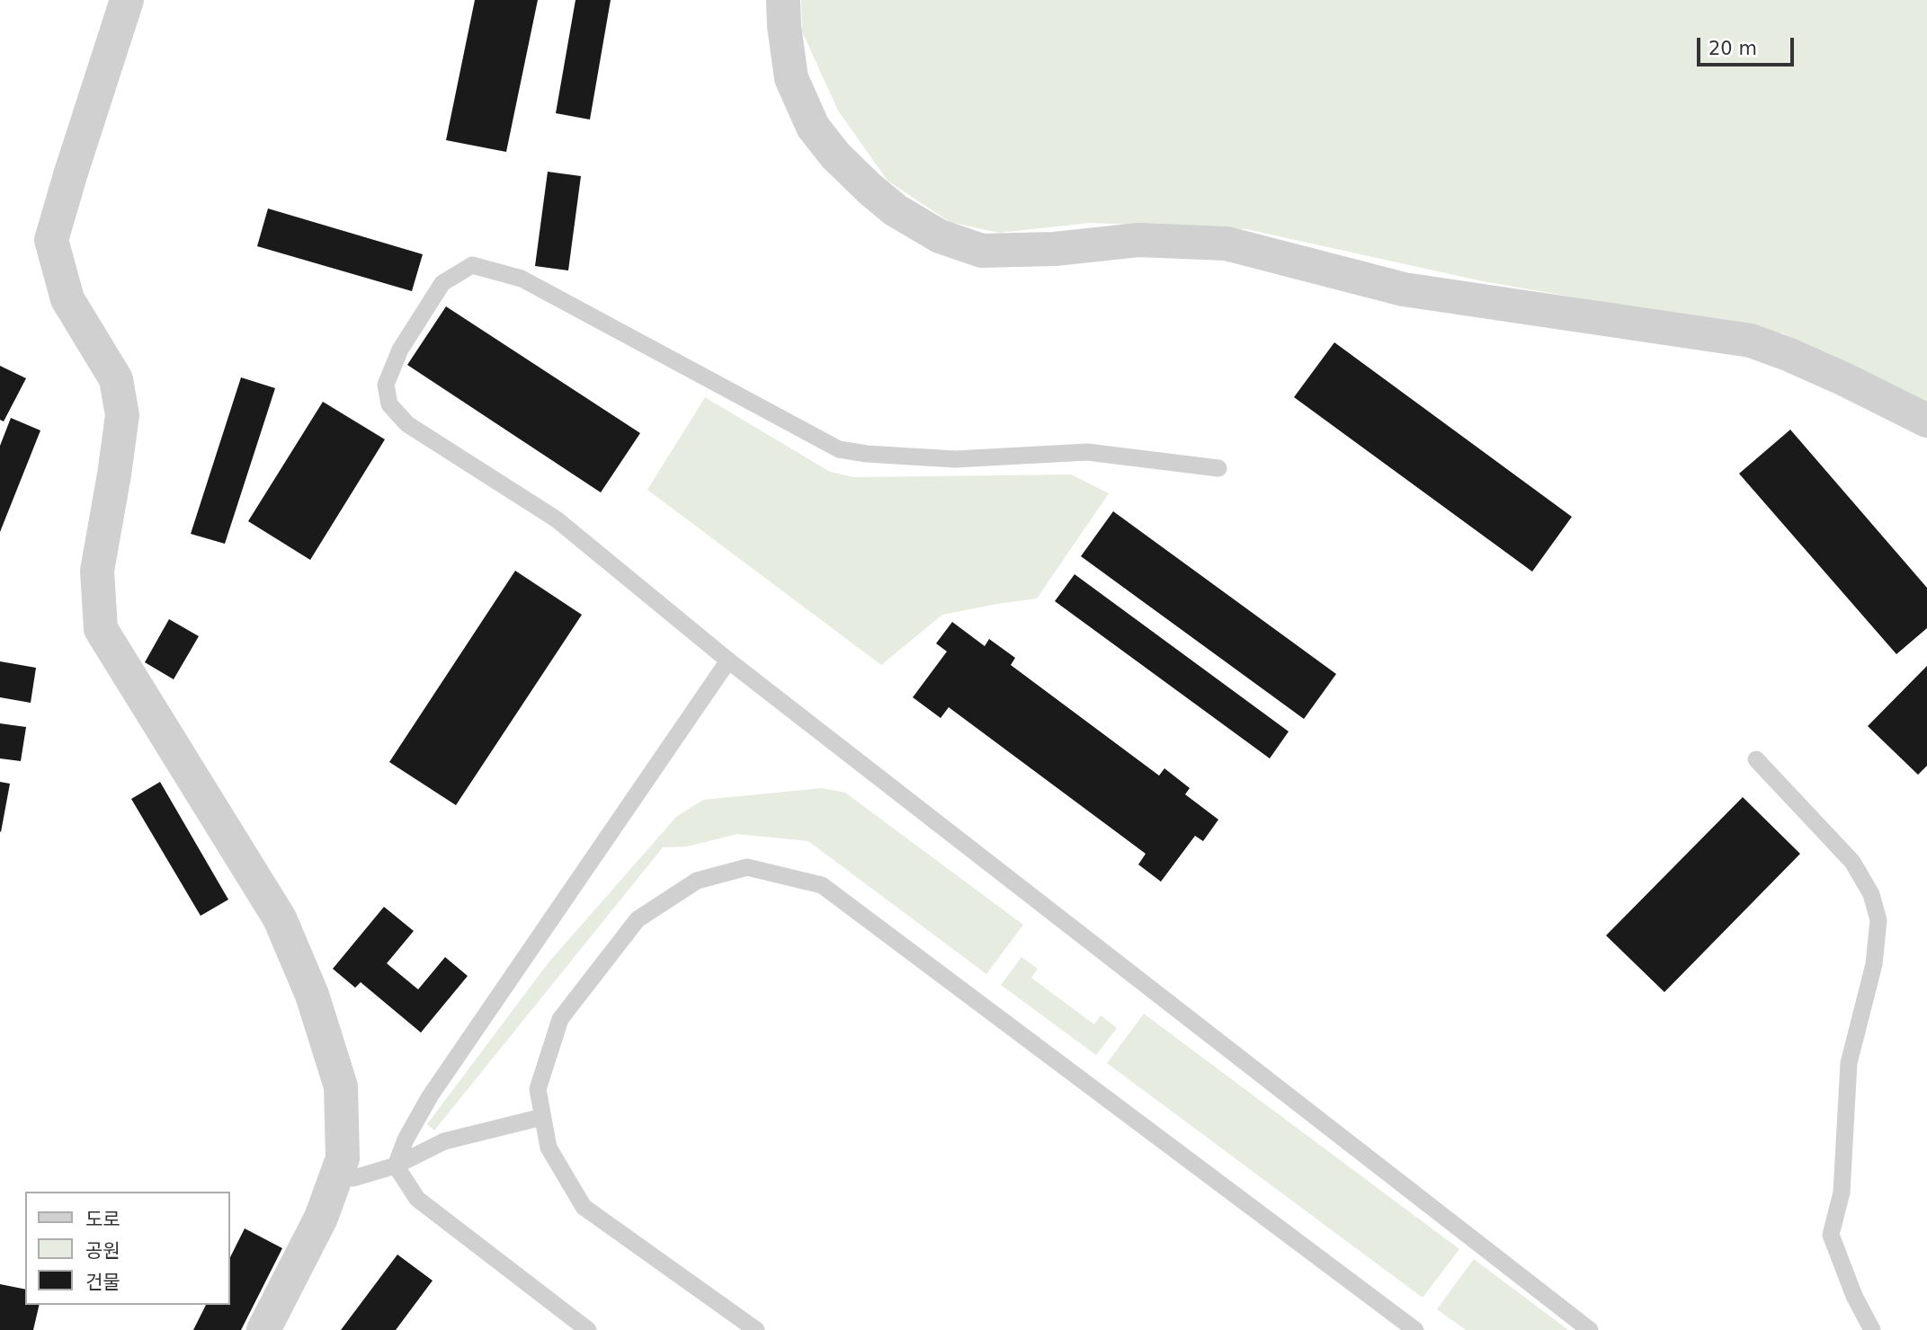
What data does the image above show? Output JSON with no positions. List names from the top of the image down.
{
  "legend": ["도로", "공원", "건물"],
  "scale_bar": "20 m"
}
